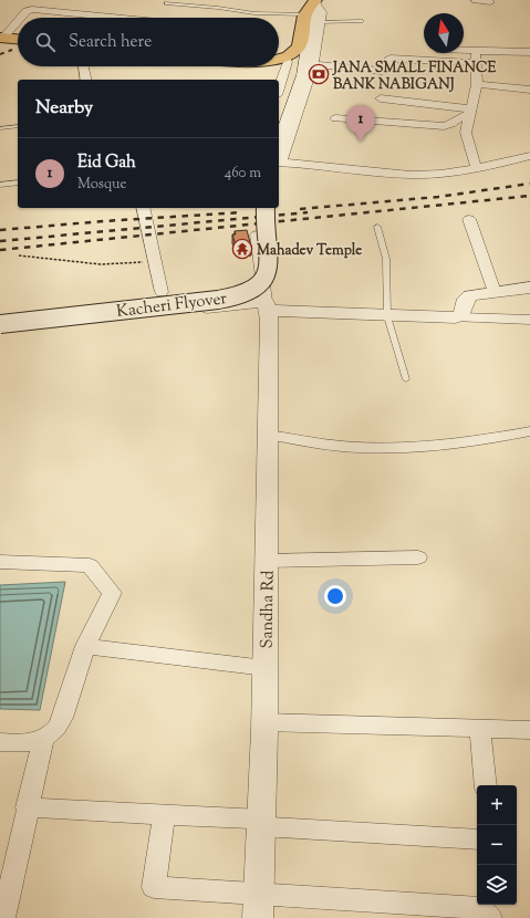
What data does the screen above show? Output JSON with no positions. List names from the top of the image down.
{
  "streets": {
    "main road": ["Kacheri Flyover"],
    "street": ["Sandha Rd"]
  },
  "places": {
    "bank": ["JANA SMALL FINANCE BANK NABIGANJ"],
    "temple": ["Mahadev Temple"]
  },
  "north": "top",
  "page": {
    "search": "Search here",
    "heading": "Nearby",
    "pins": "1",
    "list": [
      {
        "mark": "1",
        "name": "Eid Gah",
        "note": "Mosque",
        "value": "460 m"
      }
    ],
    "map_buttons": ["+", "−"]
  }
}
